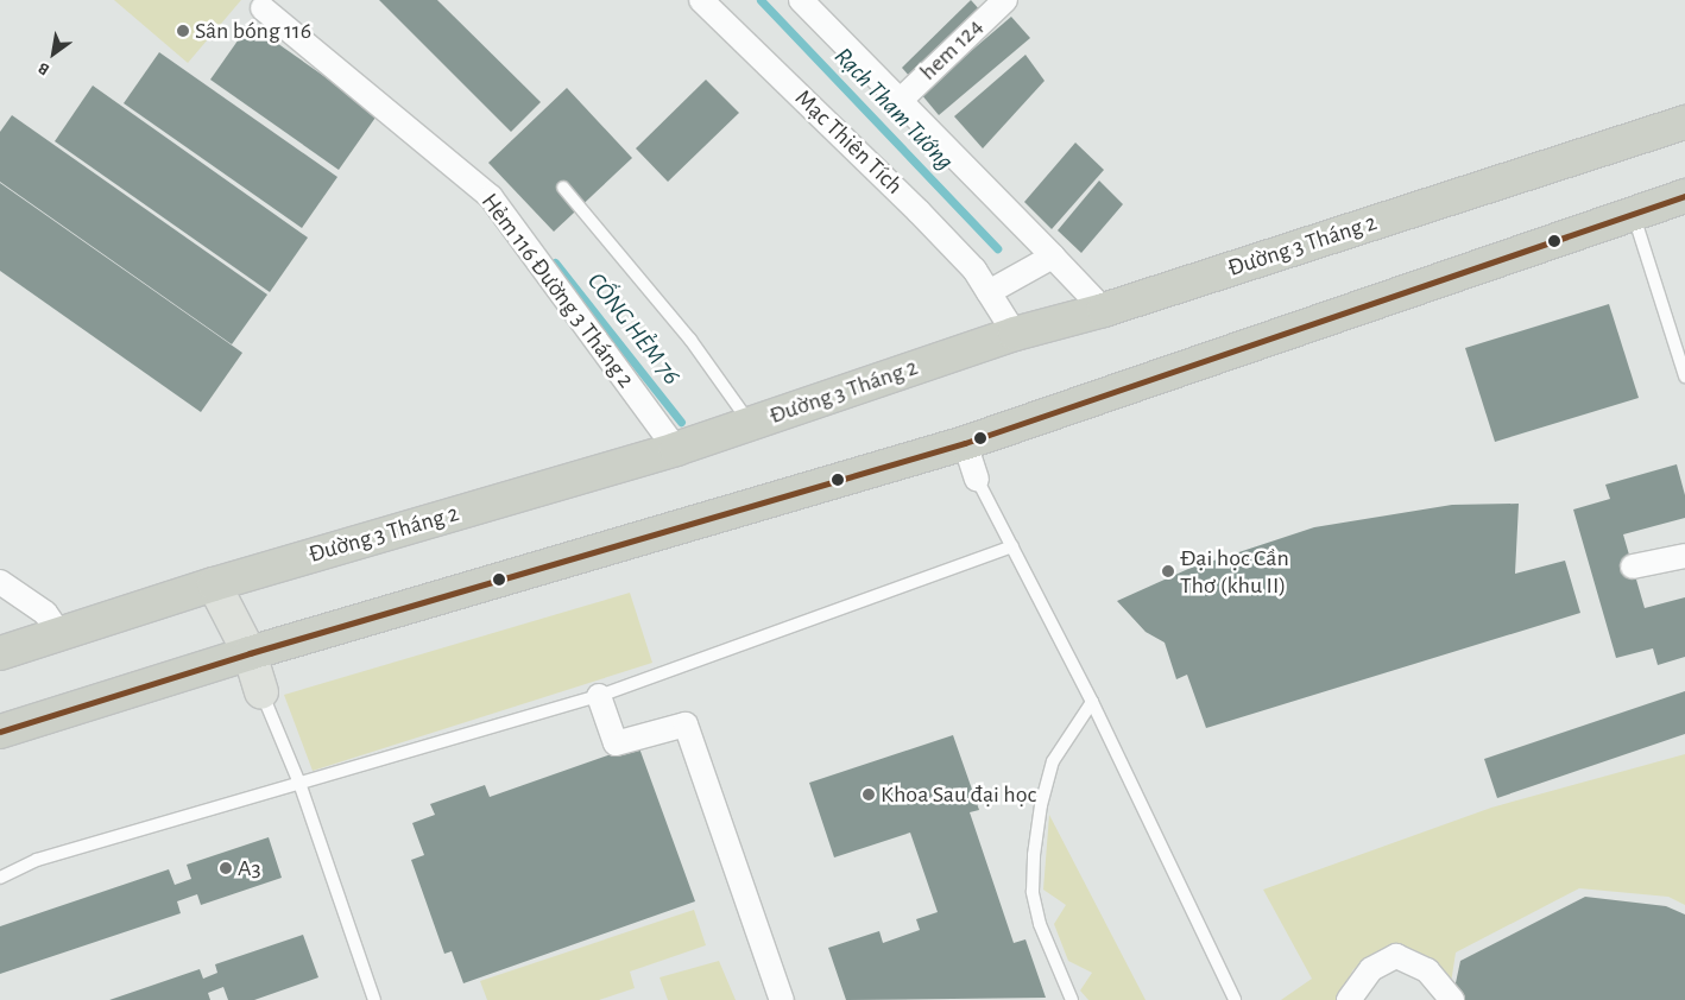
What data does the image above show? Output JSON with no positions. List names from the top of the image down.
{
  "streets": {
    "highway": ["Đường 3 Tháng 2"],
    "street": ["hem 124", "Mạc Thiên Tích", "Hẻm 116 Đường 3 Tháng 2"]
  },
  "crossings": [
    ["Mạc Thiên Tích", "Đường 3 Tháng 2"],
    ["Đường 3 Tháng 2", "Hẻm 116 Đường 3 Tháng 2"]
  ],
  "water": ["Rạch Tham Tướng", "CỐNG HẺM 76"],
  "places": [
    "Sân bóng 116",
    "Đại học Cần Thơ (khu II)",
    "Khoa Sau đại học",
    "A3"
  ],
  "north": "bottom left"
}
